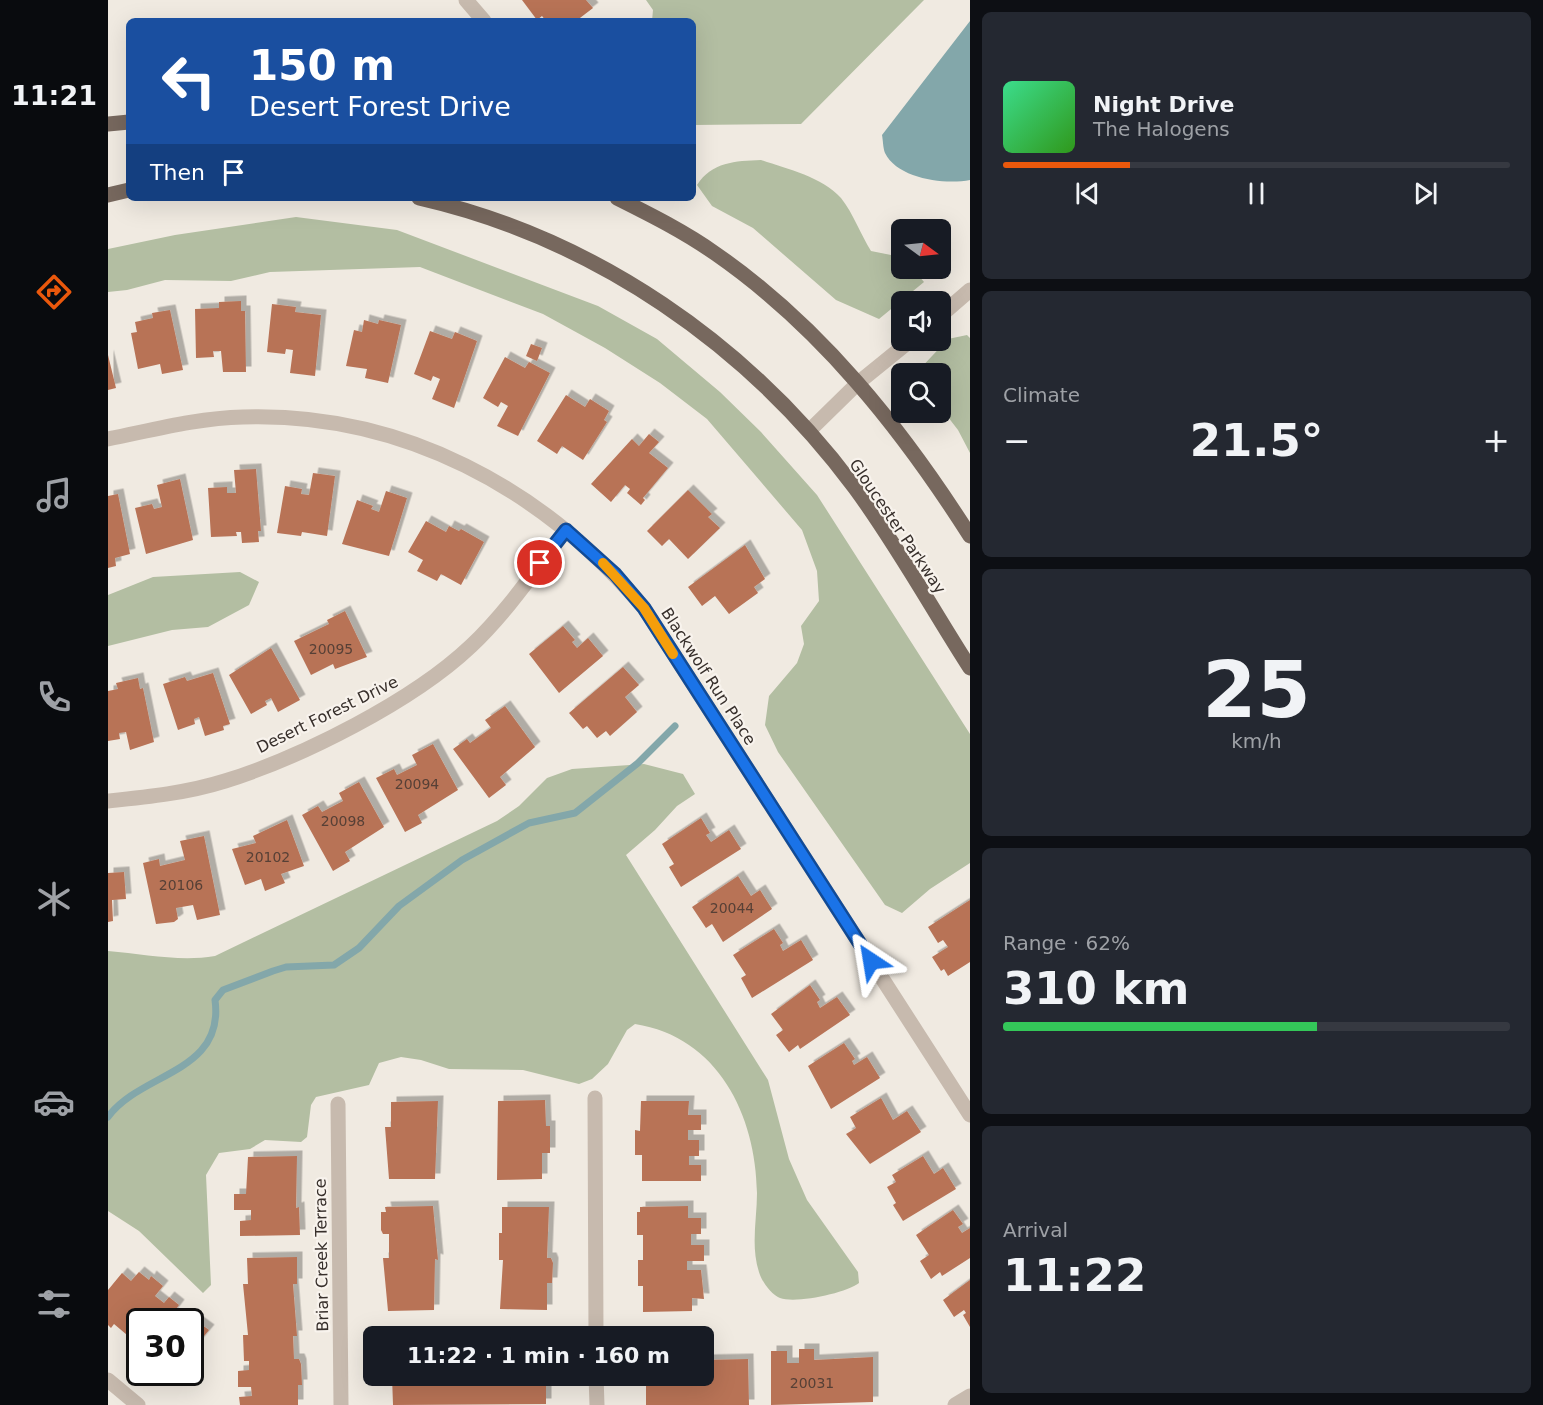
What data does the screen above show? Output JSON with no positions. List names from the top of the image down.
{
  "streets": {
    "main road": ["Gloucester Parkway"],
    "street": ["Blackwolf Run Place", "Desert Forest Drive", "Briar Creek Terrace"]
  },
  "crossings": [
    ["Blackwolf Run Place", "Desert Forest Drive"]
  ],
  "house_numbers": [
    "20095",
    "20094",
    "20098",
    "20102",
    "20106",
    "20044",
    "20031"
  ],
  "north": "right",
  "page": {
    "tabs": "11:21",
    "turn": ["150 m", "Desert Forest Drive"],
    "song": ["Night Drive", "The Halogens"],
    "then": "Then",
    "tile": [
      "Climate",
      ["25", "km/h"],
      ["Range · 62%", "310 km"],
      ["Arrival", "11:22"]
    ],
    "heat": ["−", "21.5°", "+"],
    "limit": "30",
    "trip": "11:22 · 1 min · 160 m"
  }
}
